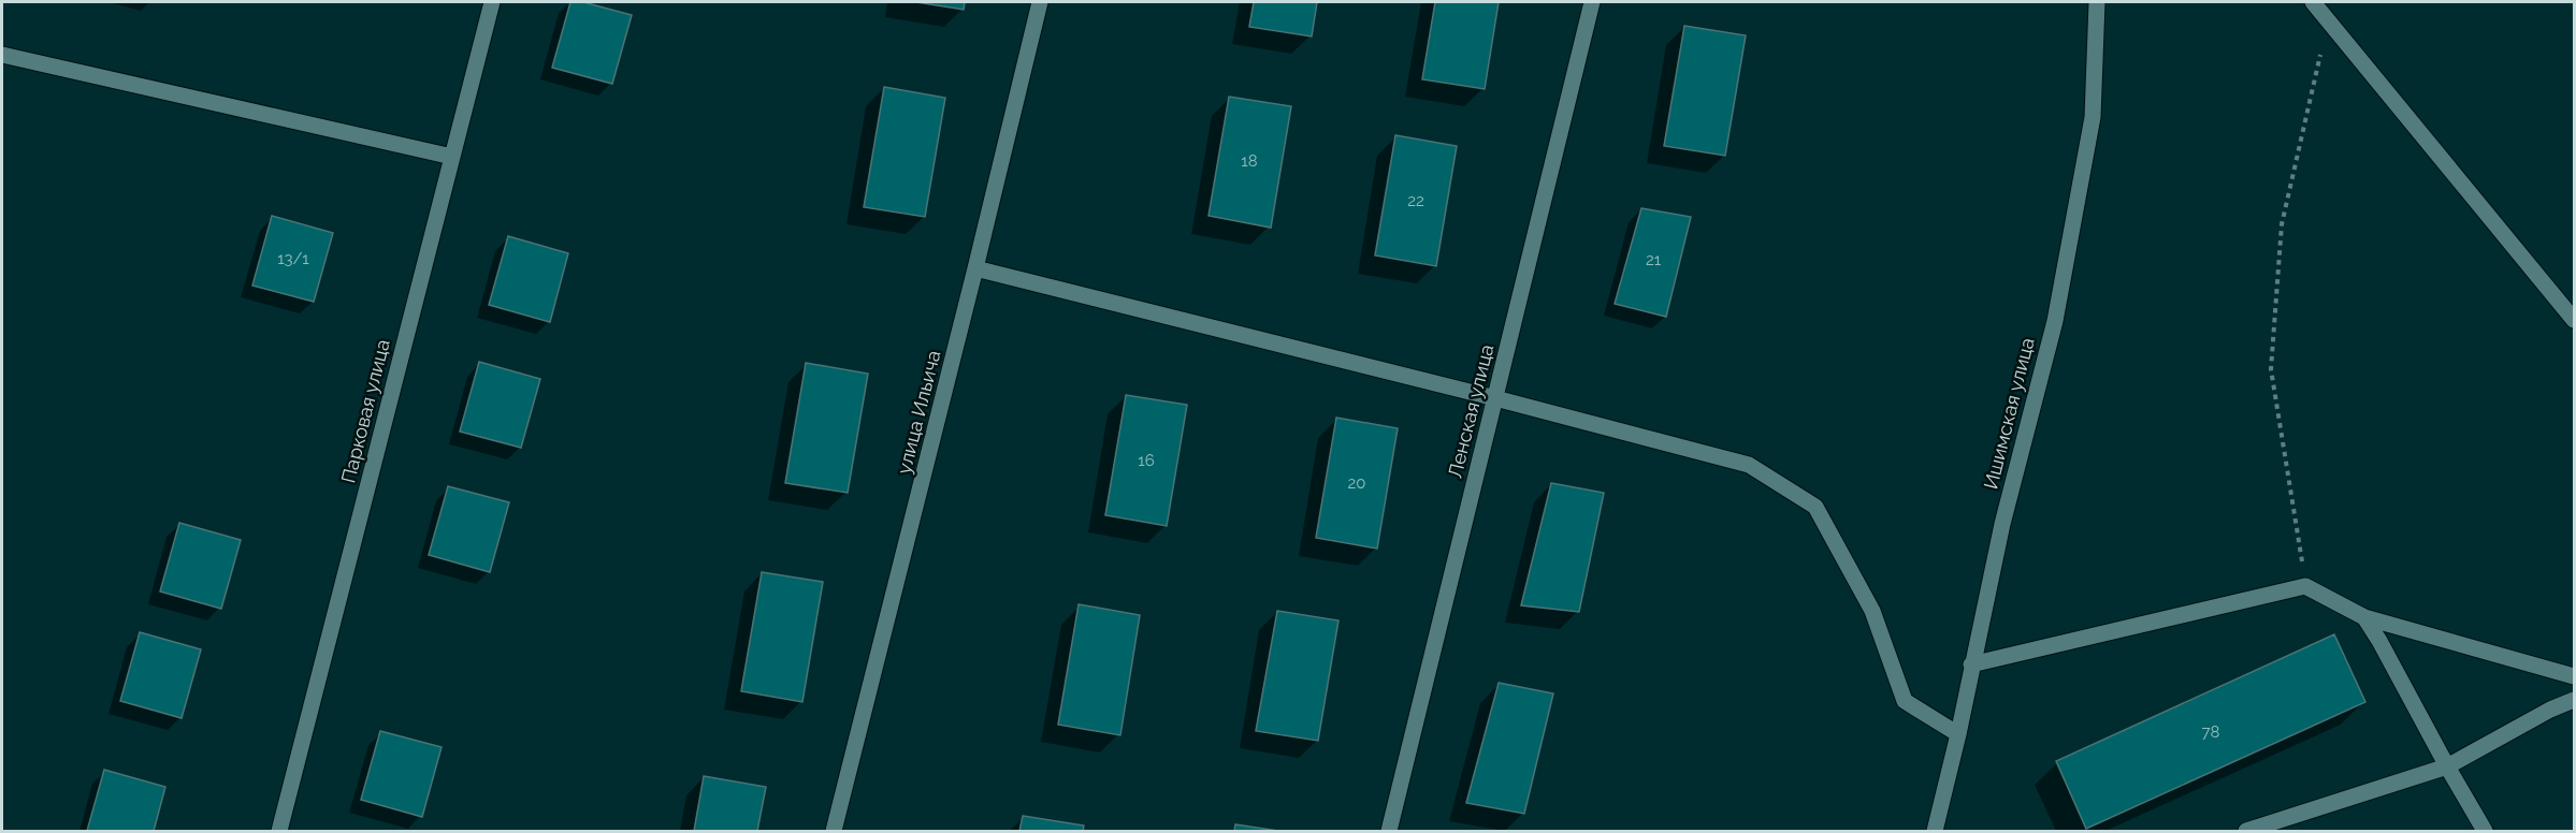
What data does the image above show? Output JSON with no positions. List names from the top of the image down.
{
  "streets": {
    "street": [
      "Парковая улица",
      "Ленская улица",
      "улица Ильича",
      "Ишимская улица"
    ]
  },
  "house_numbers": [
    "18",
    "22",
    "13/1",
    "21",
    "16",
    "20",
    "78"
  ]
}
